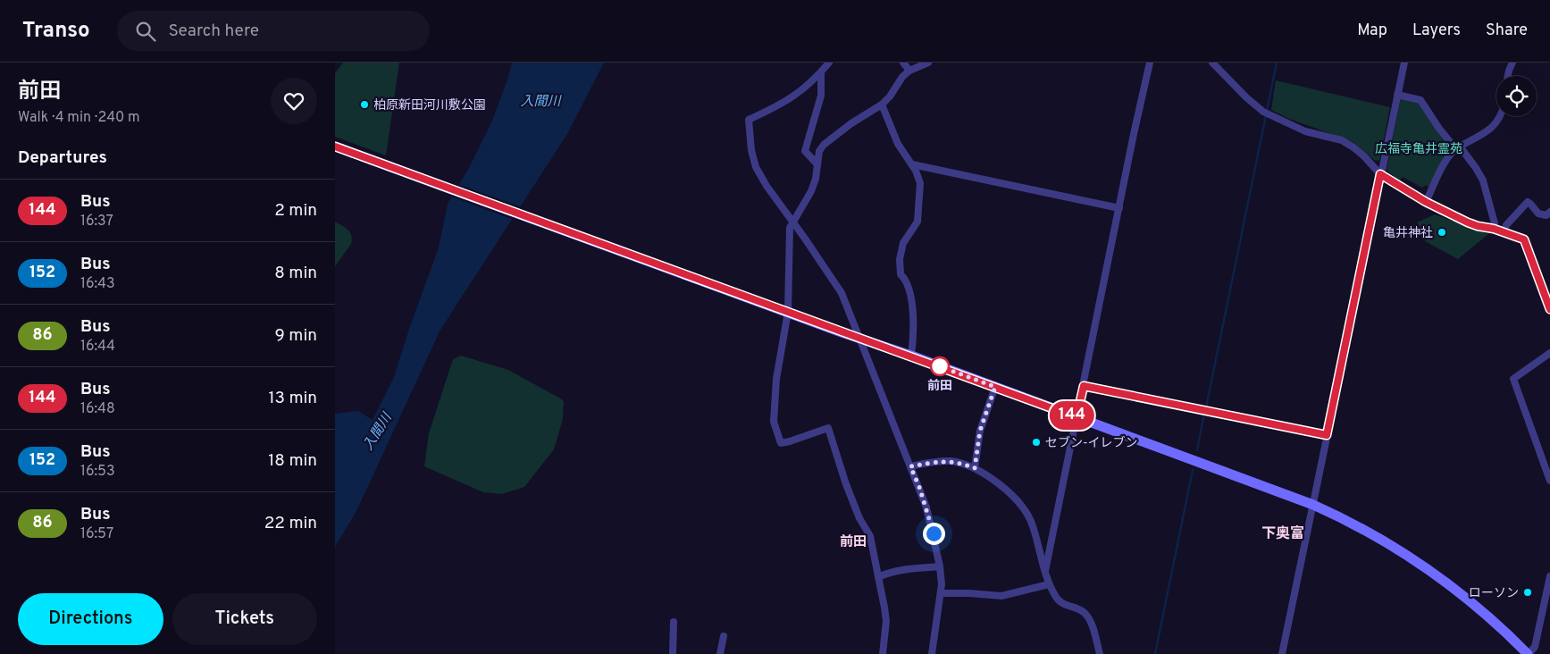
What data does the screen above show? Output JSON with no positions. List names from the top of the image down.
{
  "districts": ["下奥富", "前田"],
  "water": ["入間川"],
  "parks": ["広福寺亀井霊苑"],
  "places": [
    "柏原新田河川敷公園",
    "亀井神社",
    "前田",
    "セブン-イレブン",
    "ローソン"
  ],
  "lines": ["bus line 144"],
  "page": {
    "header": "Transo",
    "search": "Search here",
    "nav": ["Map", "Layers", "Share"],
    "heading": [
      ["前田", "Walk · 4 min · 240 m"],
      "Departures"
    ],
    "on_map": "144",
    "list": [
      {
        "mark": "144",
        "name": "Bus",
        "note": "16:37",
        "value": "2 min"
      },
      {
        "mark": "152",
        "name": "Bus",
        "note": "16:43",
        "value": "8 min"
      },
      {
        "mark": "86",
        "name": "Bus",
        "note": "16:44",
        "value": "9 min"
      },
      {
        "mark": "144",
        "name": "Bus",
        "note": "16:48",
        "value": "13 min"
      },
      {
        "mark": "152",
        "name": "Bus",
        "note": "16:53",
        "value": "18 min"
      },
      {
        "mark": "86",
        "name": "Bus",
        "note": "16:57",
        "value": "22 min"
      }
    ],
    "buttons": ["Directions", "Tickets"]
  }
}
